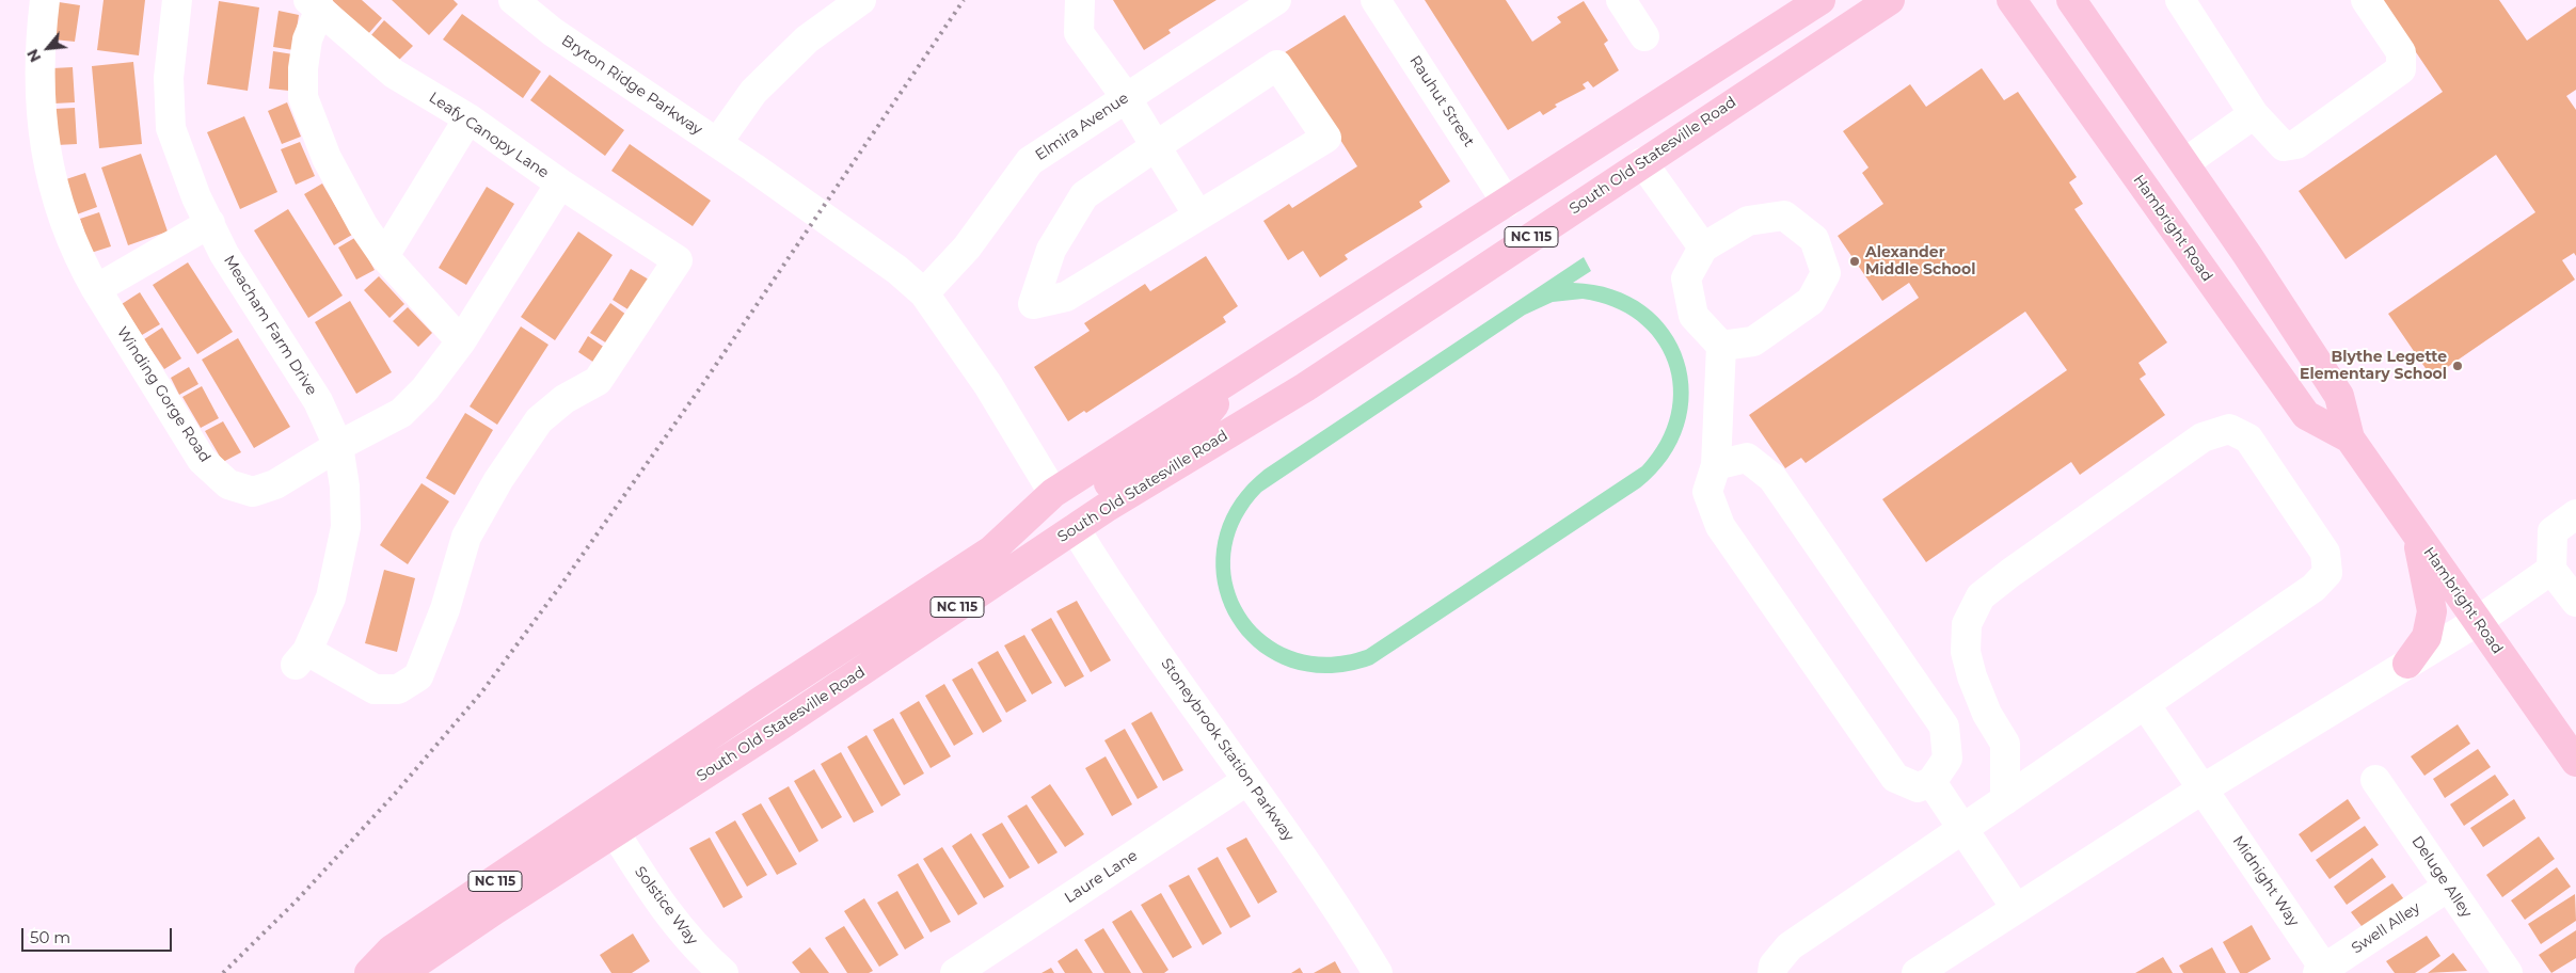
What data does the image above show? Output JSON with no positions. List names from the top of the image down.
{
  "streets": {
    "main road": ["South Old Statesville Road", "Hambright Road", "NC 115"],
    "street": [
      "Bryton Ridge Parkway",
      "Rauhut Street",
      "Elmira Avenue",
      "Leafy Canopy Lane",
      "Meacham Farm Drive",
      "Winding Gorge Road",
      "Stoneybrook Station Parkway",
      "Laure Lane",
      "Deluge Alley",
      "Midnight Way",
      "Solstice Way",
      "Swell Alley"
    ]
  },
  "crossings": [
    ["Bryton Ridge Parkway", "Elmira Avenue"],
    ["Bryton Ridge Parkway", "South Old Statesville Road"],
    ["Rauhut Street", "South Old Statesville Road"],
    ["Leafy Canopy Lane", "Meacham Farm Drive"],
    ["Leafy Canopy Lane", "Winding Gorge Road"],
    ["South Old Statesville Road", "Stoneybrook Station Parkway"],
    ["South Old Statesville Road", "Solstice Way"],
    ["Meacham Farm Drive", "Winding Gorge Road"],
    ["Stoneybrook Station Parkway", "Laure Lane"],
    ["Deluge Alley", "Swell Alley"],
    ["Midnight Way", "Swell Alley"]
  ],
  "places": ["Alexander Middle School", "Blythe Legette Elementary School"],
  "scale_bar": "50 m",
  "north": "bottom left"
}
